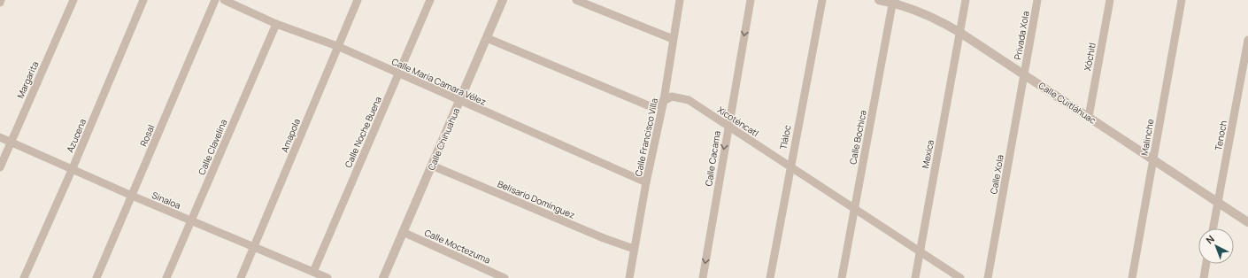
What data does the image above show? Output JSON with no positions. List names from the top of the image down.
{
  "streets": {
    "street": [
      "Privada Xola",
      "Xóchitl",
      "Margarita",
      "Calle María Camara Vélez",
      "Calle Cuitláhuac",
      "Xicoténcatl",
      "Calle Noche Buena",
      "Azucena",
      "Rosal",
      "Amapola",
      "Tenoch",
      "Calle Francisco Villa",
      "Tláloc",
      "Calle Bochica",
      "Malinche",
      "Calle Chihuahua",
      "Calle Clavelina",
      "Mexica",
      "Calle Cacama",
      "Calle Xola",
      "Belisario Domínguez",
      "Sinaloa",
      "Calle Moctezuma"
    ]
  },
  "crossings": [
    ["Privada Xola", "Calle Cuitláhuac"],
    ["Privada Xola", "Calle Xola"],
    ["Xóchitl", "Calle Cuitláhuac"],
    ["Margarita", "Sinaloa"],
    ["Calle María Camara Vélez", "Calle Noche Buena"],
    ["Calle María Camara Vélez", "Amapola"],
    ["Calle María Camara Vélez", "Calle Francisco Villa"],
    ["Calle María Camara Vélez", "Calle Chihuahua"],
    ["Calle María Camara Vélez", "Calle Clavelina"],
    ["Calle Cuitláhuac", "Tenoch"],
    ["Calle Cuitláhuac", "Calle Bochica"],
    ["Calle Cuitláhuac", "Malinche"],
    ["Calle Cuitláhuac", "Mexica"],
    ["Calle Cuitláhuac", "Calle Xola"],
    ["Xicoténcatl", "Calle Francisco Villa"],
    ["Xicoténcatl", "Tláloc"],
    ["Xicoténcatl", "Calle Bochica"],
    ["Xicoténcatl", "Calle Chihuahua"],
    ["Xicoténcatl", "Mexica"],
    ["Xicoténcatl", "Calle Cacama"],
    ["Calle Noche Buena", "Sinaloa"],
    ["Azucena", "Sinaloa"],
    ["Rosal", "Sinaloa"],
    ["Amapola", "Sinaloa"],
    ["Calle Francisco Villa", "Belisario Domínguez"],
    ["Calle Chihuahua", "Belisario Domínguez"],
    ["Calle Chihuahua", "Calle Moctezuma"],
    ["Calle Clavelina", "Sinaloa"]
  ],
  "one_way": ["Calle Cacama"],
  "north": "top left"
}
